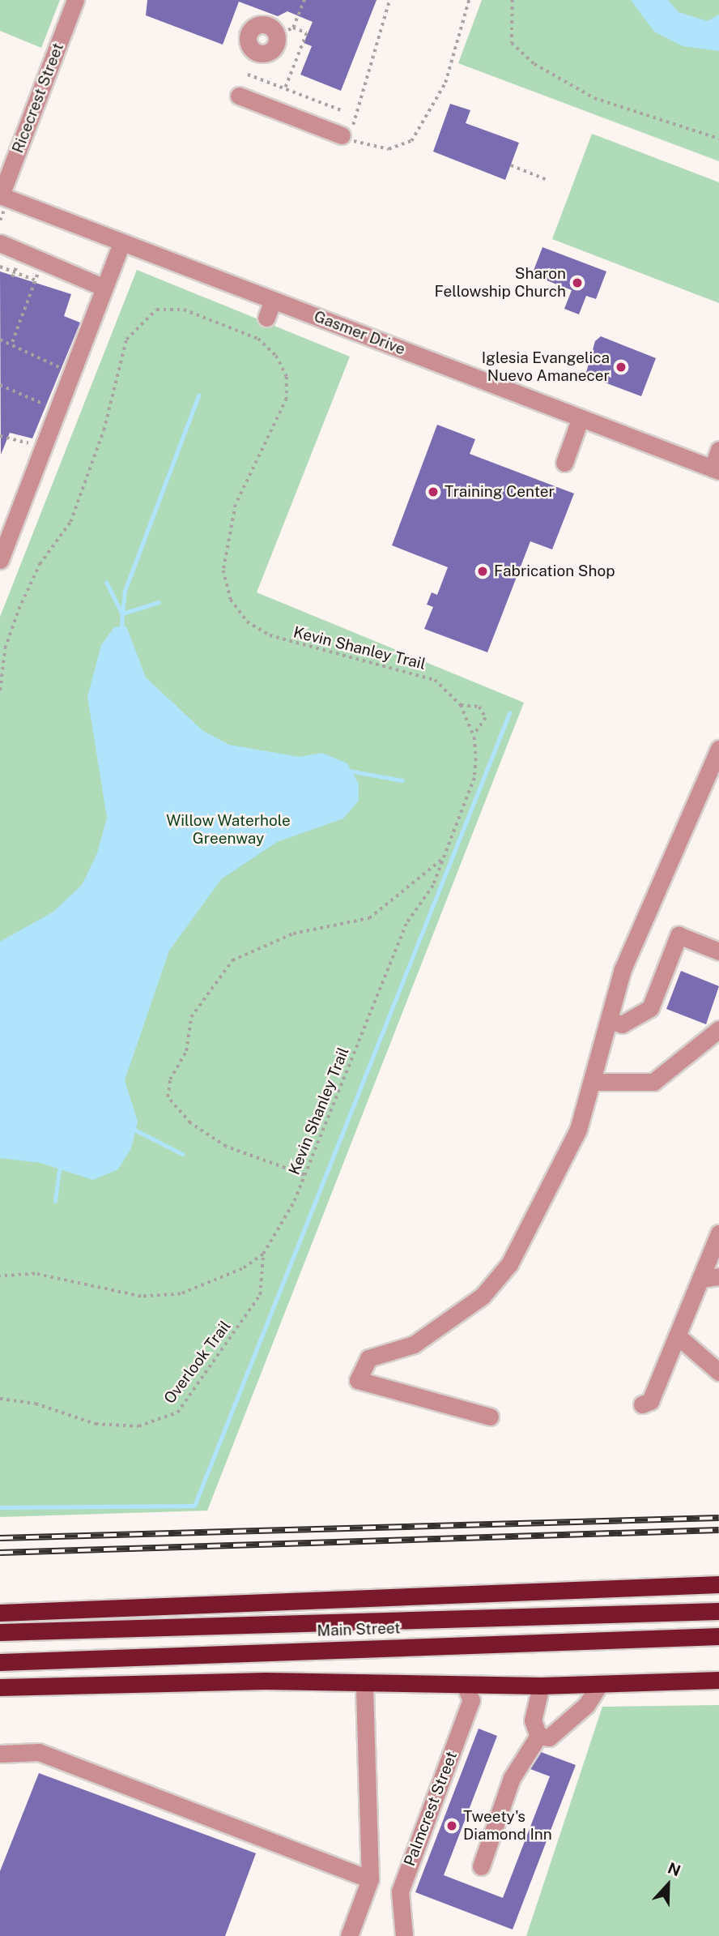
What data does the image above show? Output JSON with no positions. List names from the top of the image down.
{
  "streets": {
    "highway": ["Main Street"],
    "street": ["Ricecrest Street", "Gasmer Drive", "Palmcrest Street"],
    "path": ["Kevin Shanley Trail", "Overlook Trail"]
  },
  "crossings": [
    ["Ricecrest Street", "Gasmer Drive"],
    ["Kevin Shanley Trail", "Overlook Trail"]
  ],
  "parks": ["Willow Waterhole Greenway"],
  "places": [
    "Sharon Fellowship Church",
    "Iglesia Evangelica Nuevo Amanecer",
    "Training Center",
    "Fabrication Shop",
    "Tweety's Diamond Inn"
  ],
  "north": "top"
}
